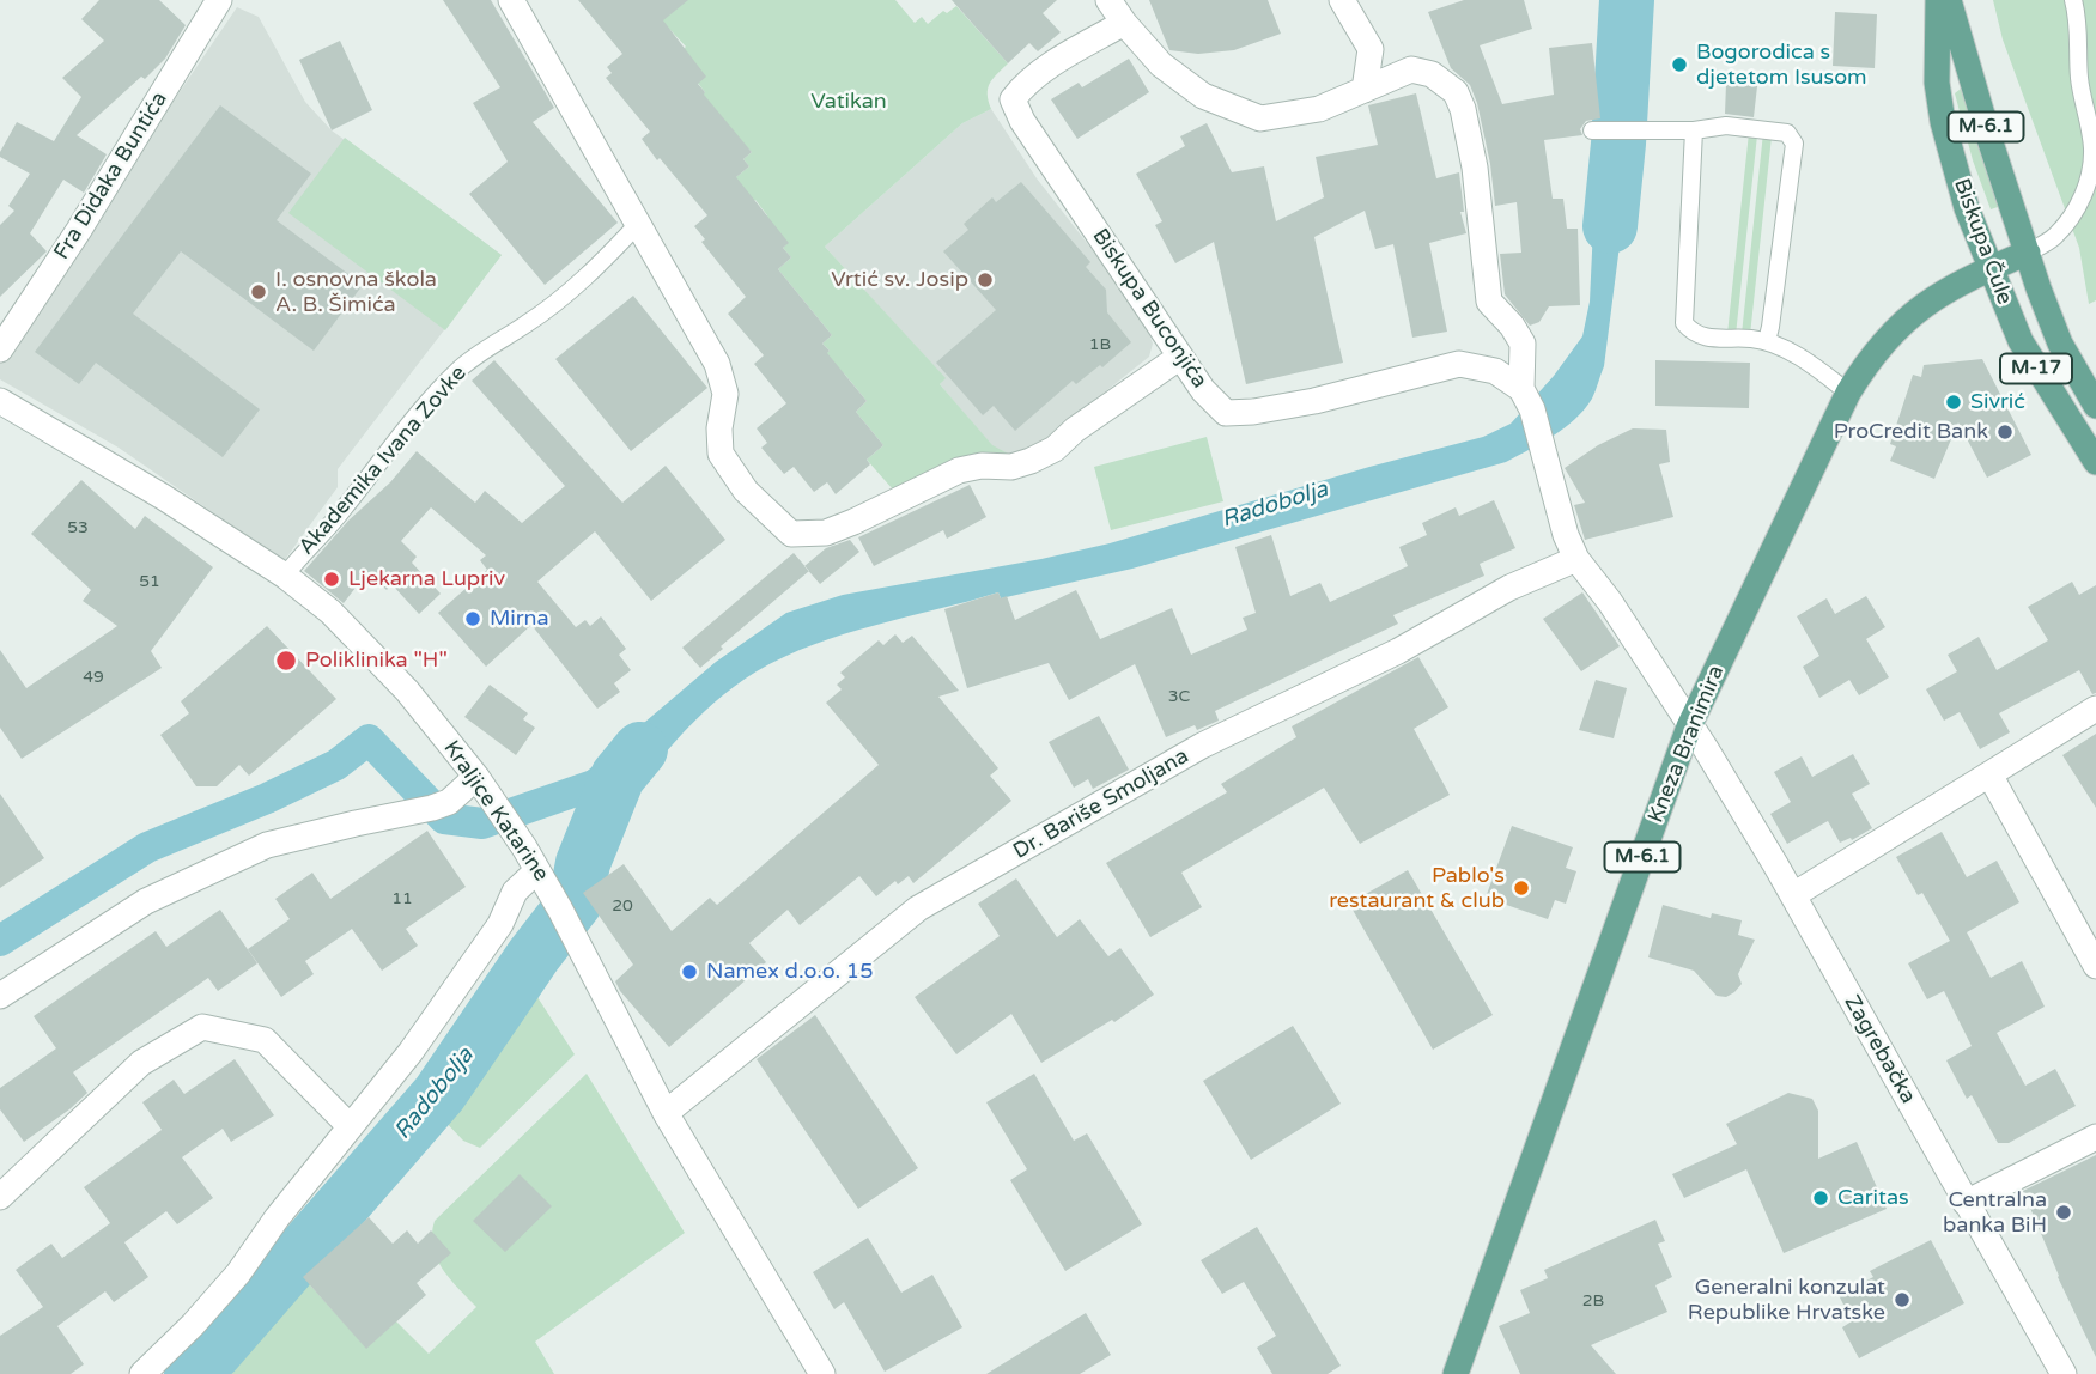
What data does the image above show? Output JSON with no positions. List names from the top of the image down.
{
  "streets": {
    "main road": [
      "M-6.1",
      "Biskupa Čule",
      "M-17",
      "Kneza Branimira"
    ],
    "street": [
      "Fra Didaka Buntića",
      "Biskupa Buconjića",
      "Dr. Bariše Smoljana",
      "Kraljice Katarine",
      "Zagrebačka"
    ],
    "lane": ["Akademika Ivana Zovke"]
  },
  "crossings": [
    ["Biskupa Čule", "Kneza Branimira"],
    ["Akademika Ivana Zovke", "Kraljice Katarine"],
    ["Kneza Branimira", "Zagrebačka"],
    ["Dr. Bariše Smoljana", "Kraljice Katarine"]
  ],
  "water": ["Radobolja"],
  "parks": ["Vatikan"],
  "places": [
    "Bogorodica s djetetom Isusom",
    "Vrtić sv. Josip",
    "I. osnovna škola A. B. Šimića",
    "Sivrić",
    "ProCredit Bank",
    "Ljekarna Lupriv",
    "Mirna",
    "Poliklinika \"H\"",
    "Pablo's restaurant & club",
    "Namex d.o.o. 15",
    "Caritas",
    "Centralna banka BiH",
    "Generalni konzulat Republike Hrvatske"
  ],
  "house_numbers": [
    "1B",
    "53",
    "51",
    "49",
    "3C",
    "11",
    "20",
    "2B"
  ]
}
